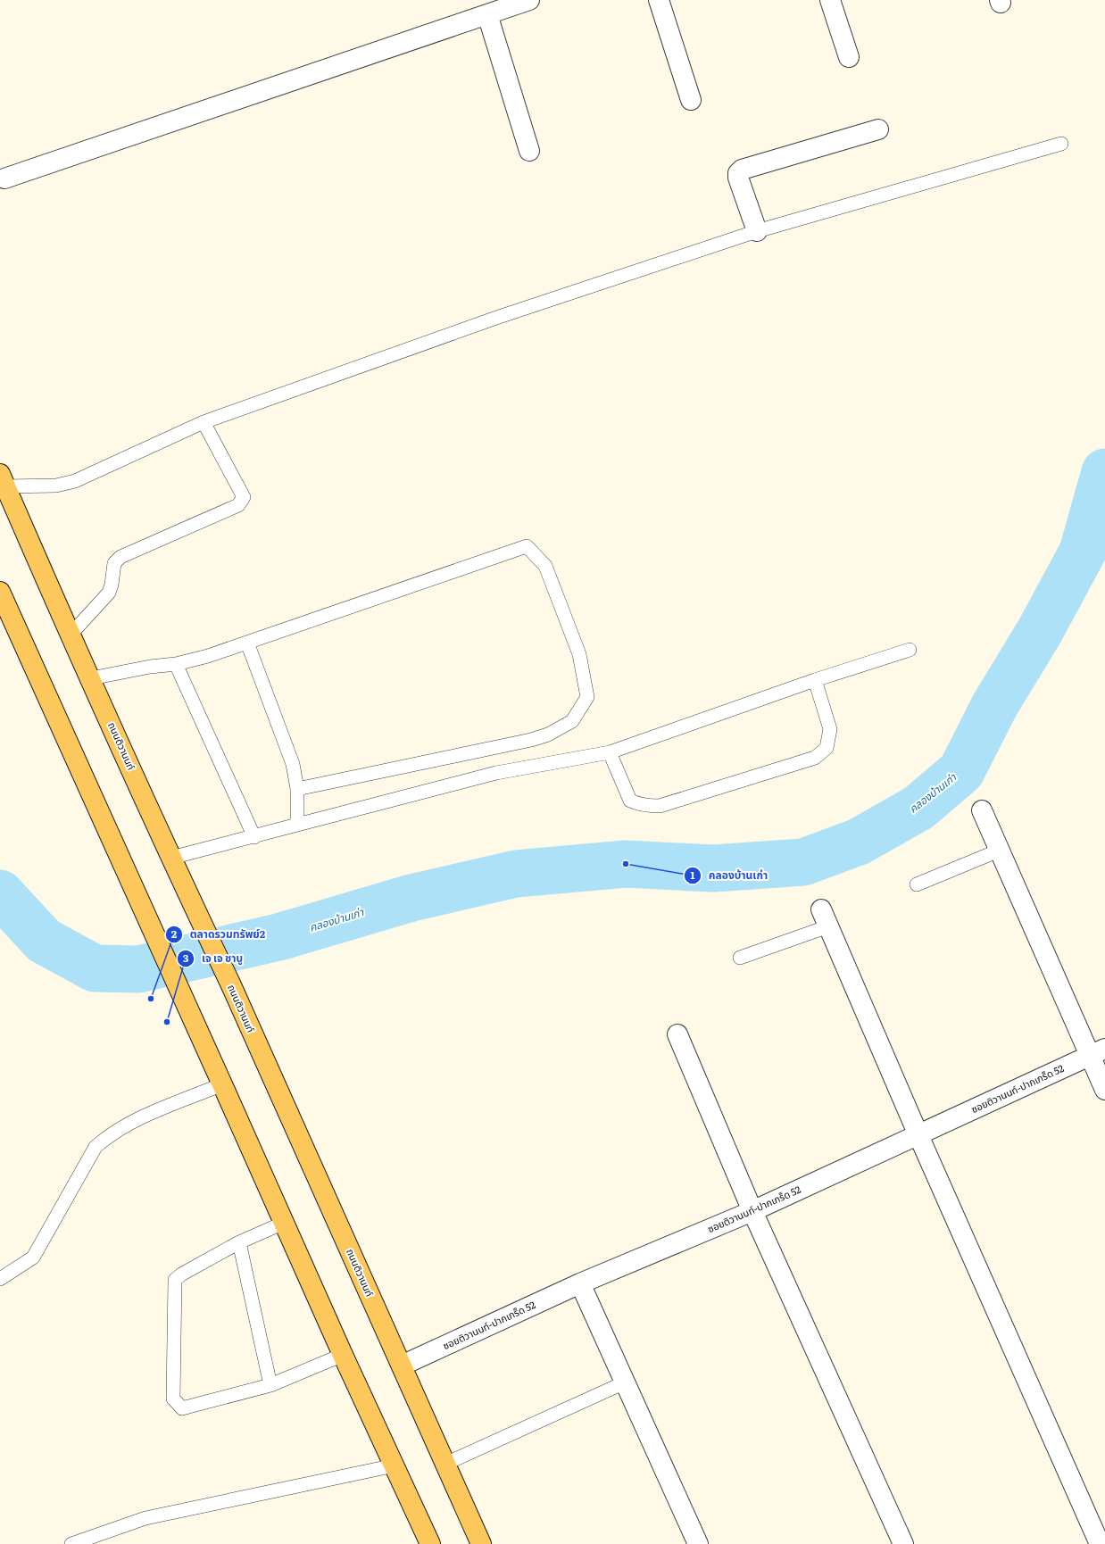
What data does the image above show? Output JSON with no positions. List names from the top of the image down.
{
  "streets": {
    "main road": ["ถนนติวานนท์"],
    "street": ["ซอยติวานนท์-ปากเกร็ด 52"]
  },
  "crossings": [
    ["ถนนติวานนท์", "ซอยติวานนท์-ปากเกร็ด 52"]
  ],
  "water": ["คลองบ้านเก่า"],
  "places": ["คลองบ้านเก่า", "ตลาดรวมทรัพย์2", "เจ เจ ชาบู"]
}
